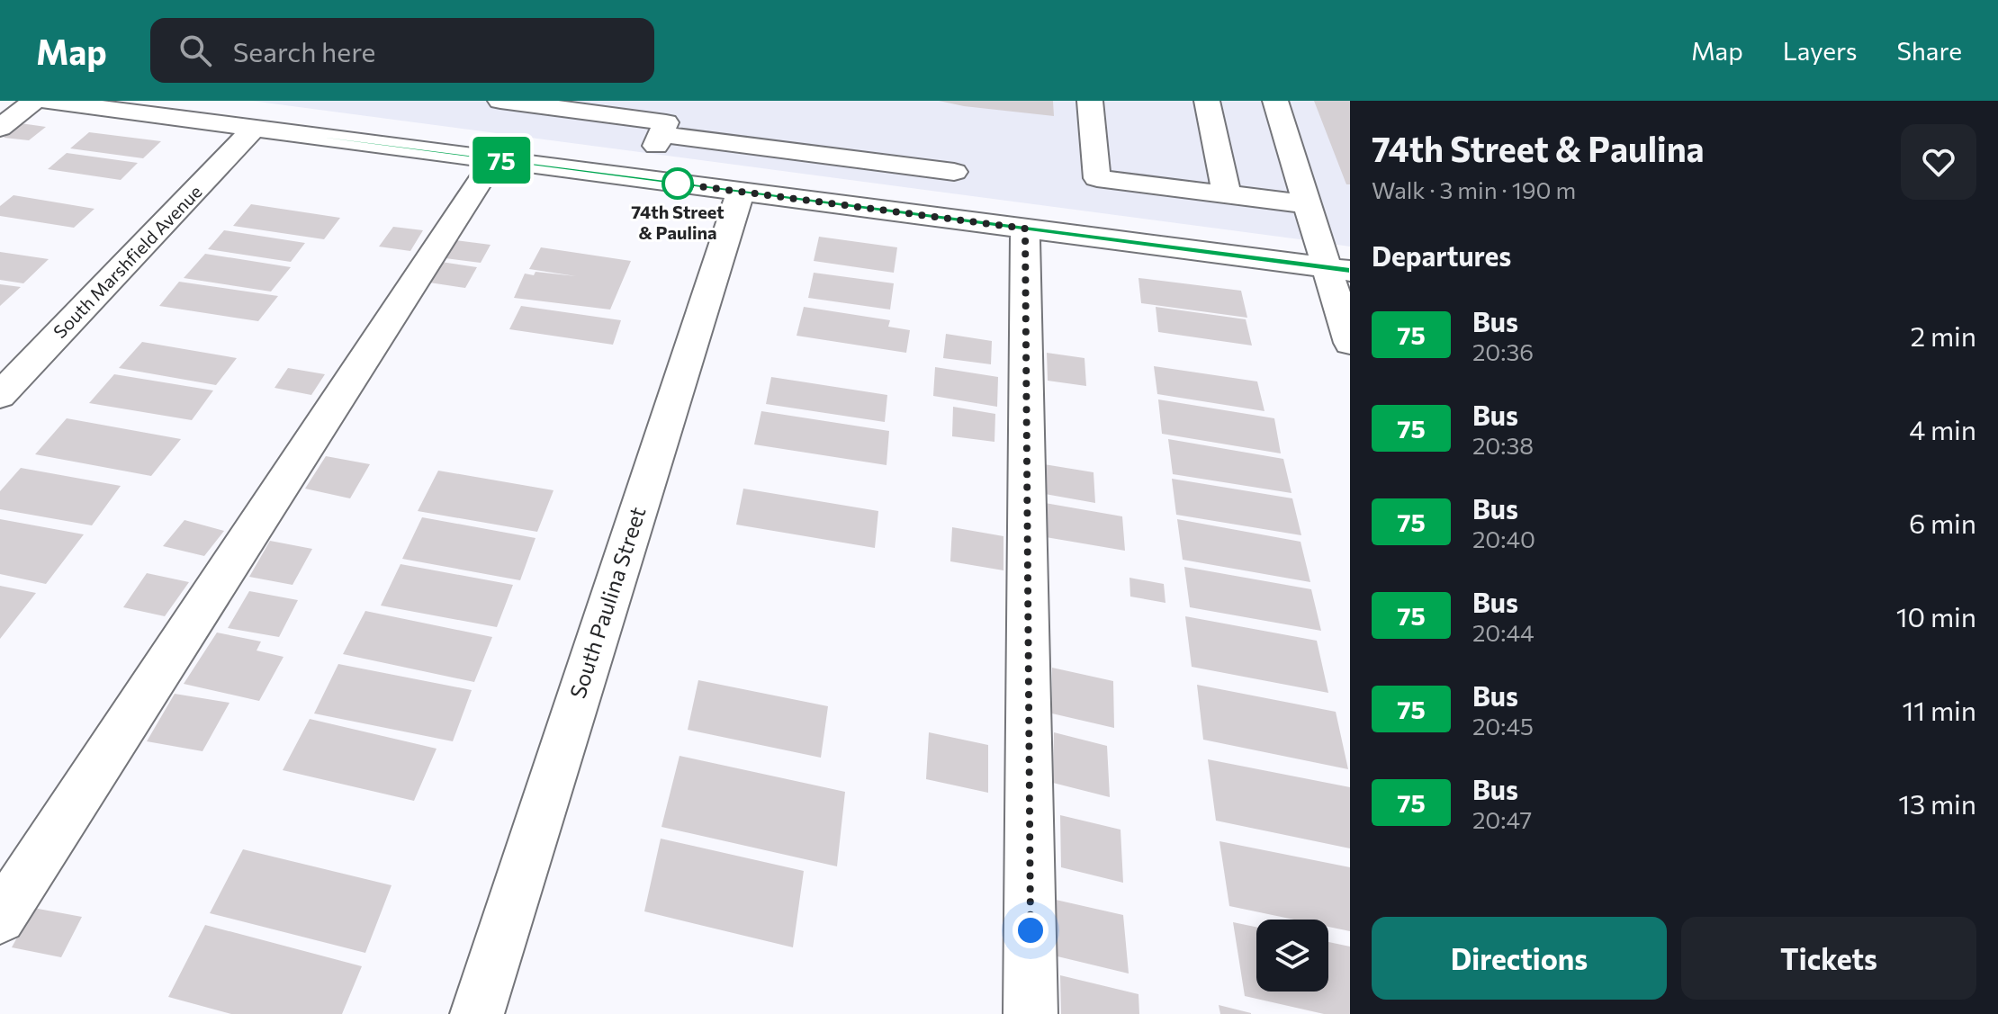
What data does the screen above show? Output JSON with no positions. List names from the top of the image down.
{
  "streets": {
    "street": ["South Marshfield Avenue", "South Paulina Street"]
  },
  "places": ["74th Street & Paulina"],
  "lines": ["bus line 75"],
  "page": {
    "header": "Map",
    "search": "Search here",
    "nav": ["Map", "Layers", "Share"],
    "on_map": "75",
    "heading": [
      ["74th Street & Paulina", "Walk · 3 min · 190 m"],
      "Departures"
    ],
    "list": [
      {
        "mark": "75",
        "name": "Bus",
        "note": "20:36",
        "value": "2 min"
      },
      {
        "mark": "75",
        "name": "Bus",
        "note": "20:38",
        "value": "4 min"
      },
      {
        "mark": "75",
        "name": "Bus",
        "note": "20:40",
        "value": "6 min"
      },
      {
        "mark": "75",
        "name": "Bus",
        "note": "20:44",
        "value": "10 min"
      },
      {
        "mark": "75",
        "name": "Bus",
        "note": "20:45",
        "value": "11 min"
      },
      {
        "mark": "75",
        "name": "Bus",
        "note": "20:47",
        "value": "13 min"
      }
    ],
    "buttons": ["Directions", "Tickets"]
  }
}
